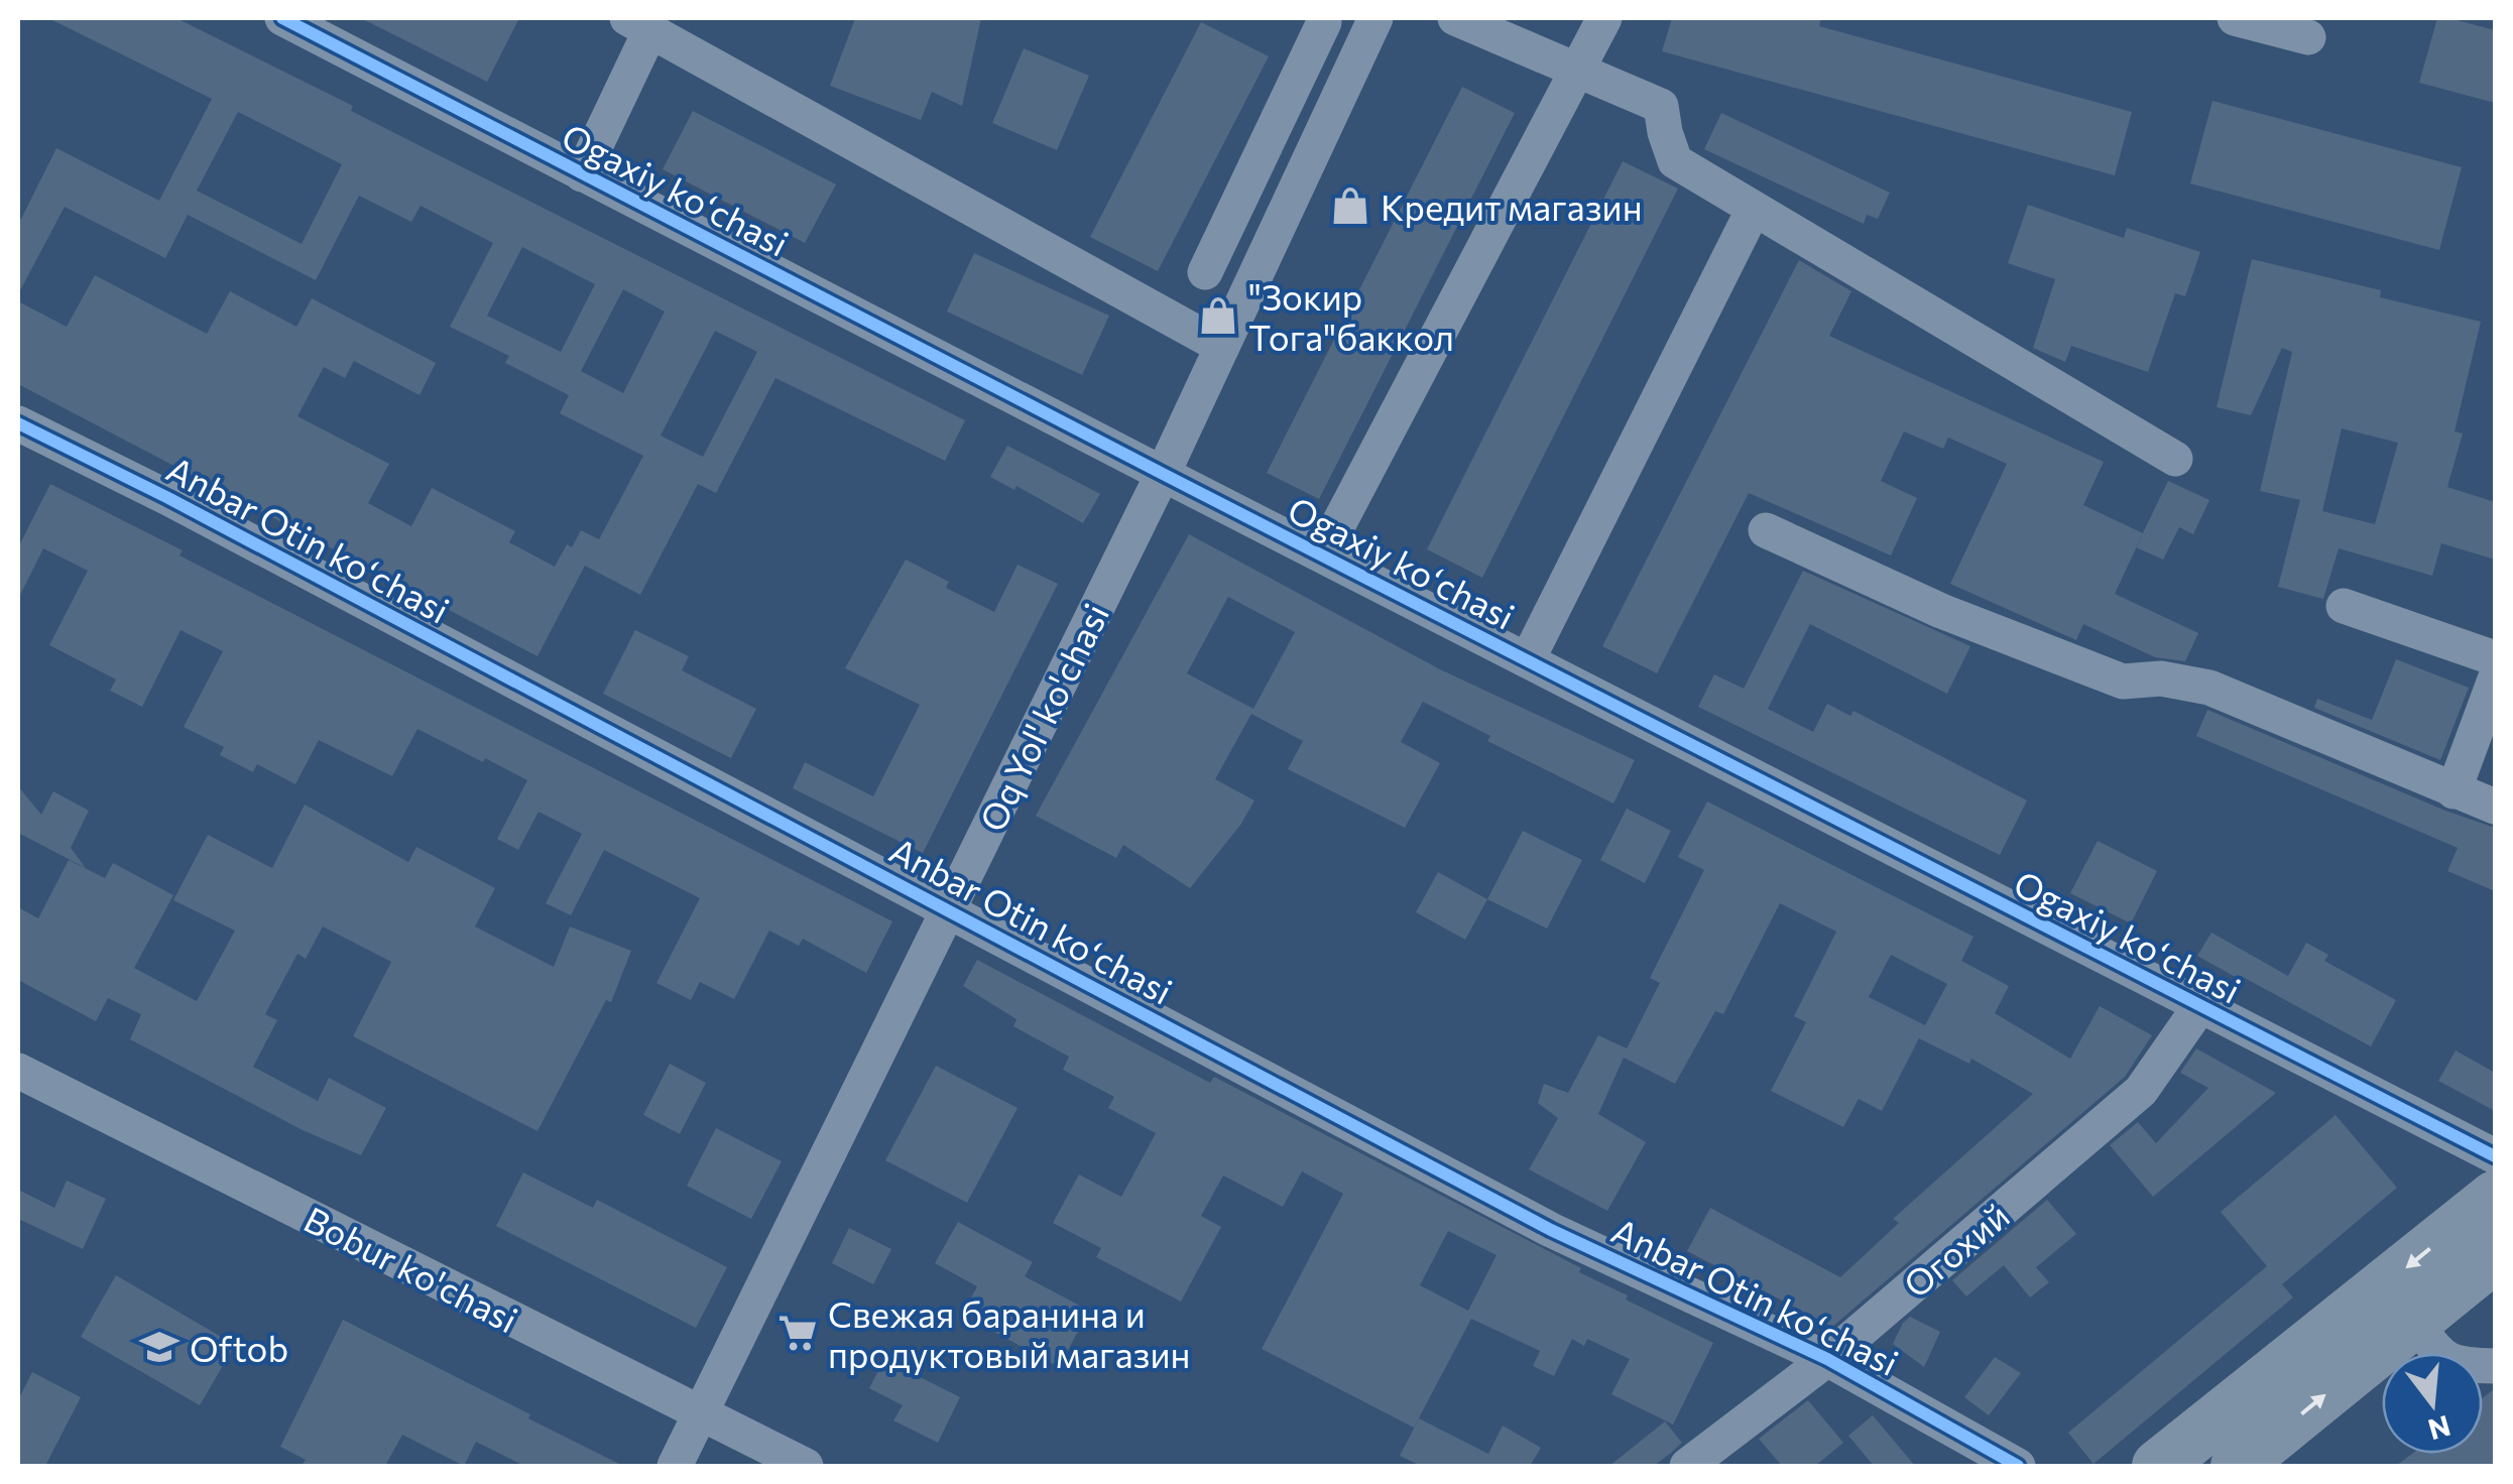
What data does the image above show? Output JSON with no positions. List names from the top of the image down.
{
  "streets": {
    "street": [
      "Ogaxiy koʻchasi",
      "Anbar Otin koʻchasi",
      "Oq Yol' ko'chasi",
      "Огохий",
      "Bobur ko'chasi"
    ]
  },
  "crossings": [
    ["Ogaxiy koʻchasi", "Oq Yol' ko'chasi"],
    ["Ogaxiy koʻchasi", "Огохий"],
    ["Anbar Otin koʻchasi", "Oq Yol' ko'chasi"],
    ["Anbar Otin koʻchasi", "Огохий"],
    ["Oq Yol' ko'chasi", "Bobur ko'chasi"]
  ],
  "places": {
    "shop": ["Кредит магазин", "\"Зокир Тога\"баккол"],
    "supermarket": ["Свежая баранина и продуктовый магазин"],
    "school or university": ["Oftob"]
  },
  "north": "bottom"
}
